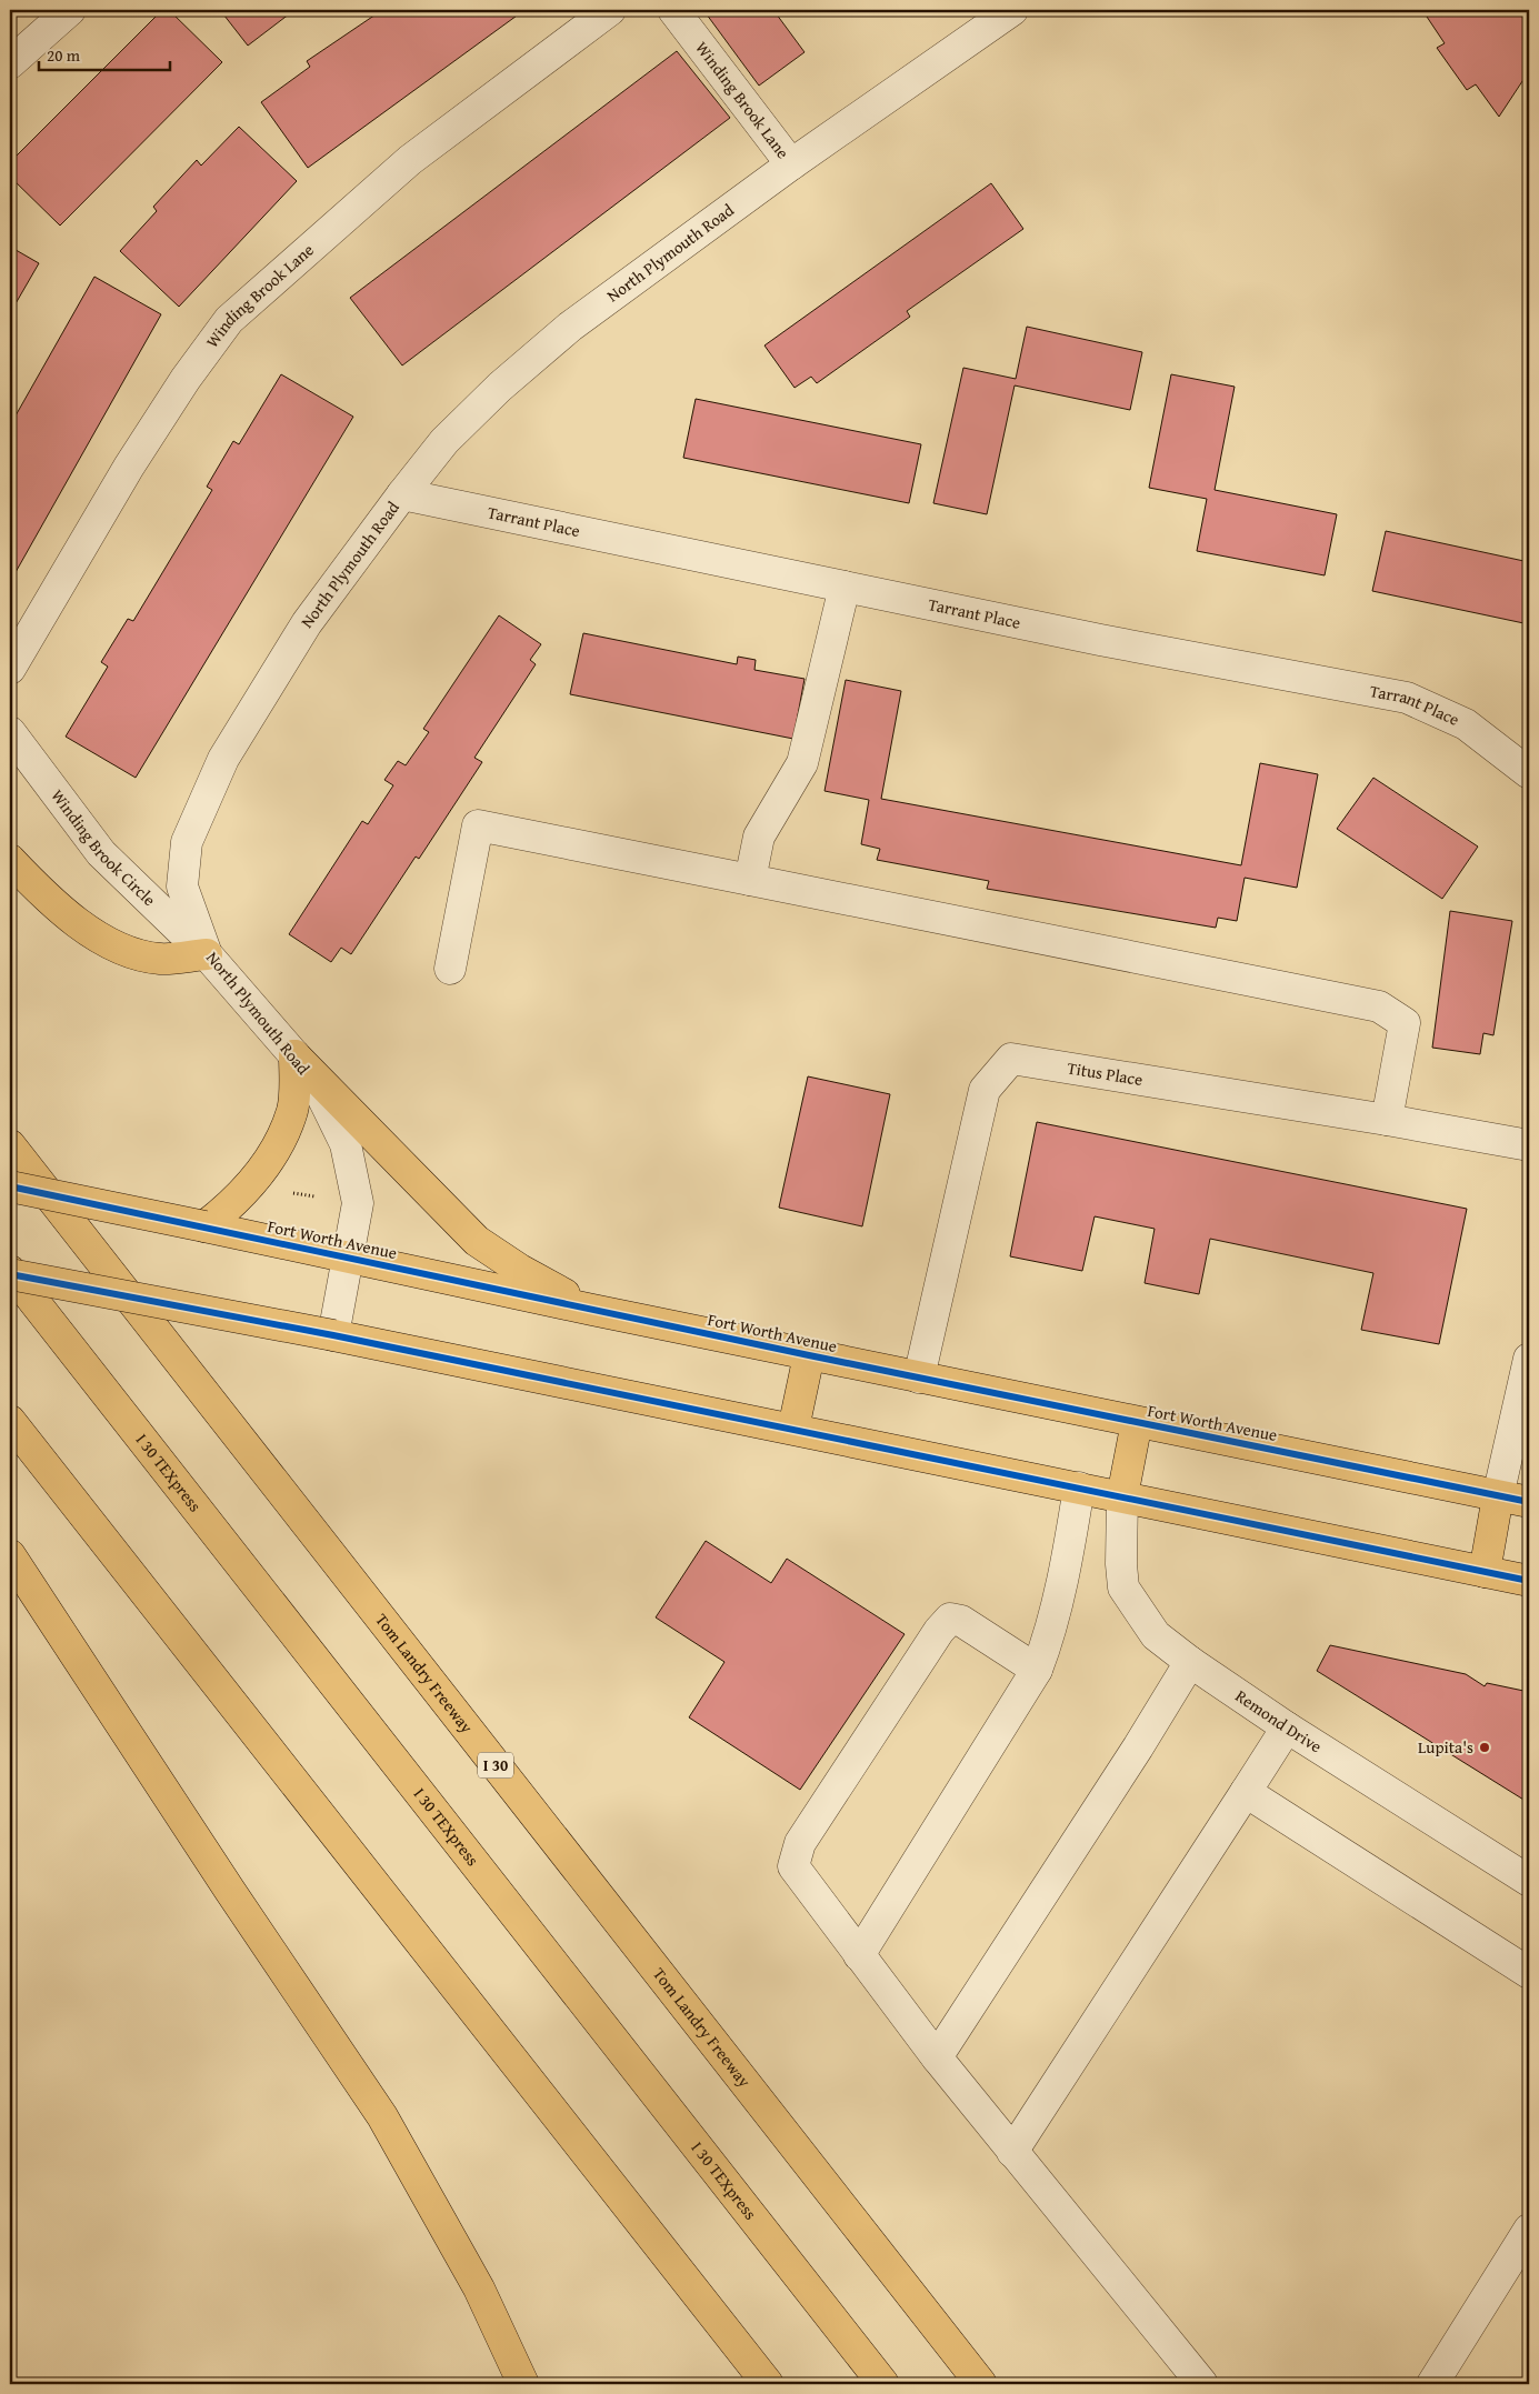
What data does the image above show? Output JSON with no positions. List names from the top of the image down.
{
  "streets": {
    "main road": [
      "Fort Worth Avenue",
      "I 30 TEXpress",
      "Tom Landry Freeway",
      "I 30"
    ],
    "street": [
      "Winding Brook Lane",
      "North Plymouth Road",
      "Tarrant Place",
      "Winding Brook Circle",
      "Titus Place",
      "Remond Drive"
    ]
  },
  "crossings": [
    ["Winding Brook Lane", "North Plymouth Road"],
    ["North Plymouth Road", "Tarrant Place"],
    ["North Plymouth Road", "Winding Brook Circle"],
    ["North Plymouth Road", "Fort Worth Avenue"],
    ["Titus Place", "Fort Worth Avenue"]
  ],
  "places": ["Lupita's"],
  "scale_bar": "20 m"
}
